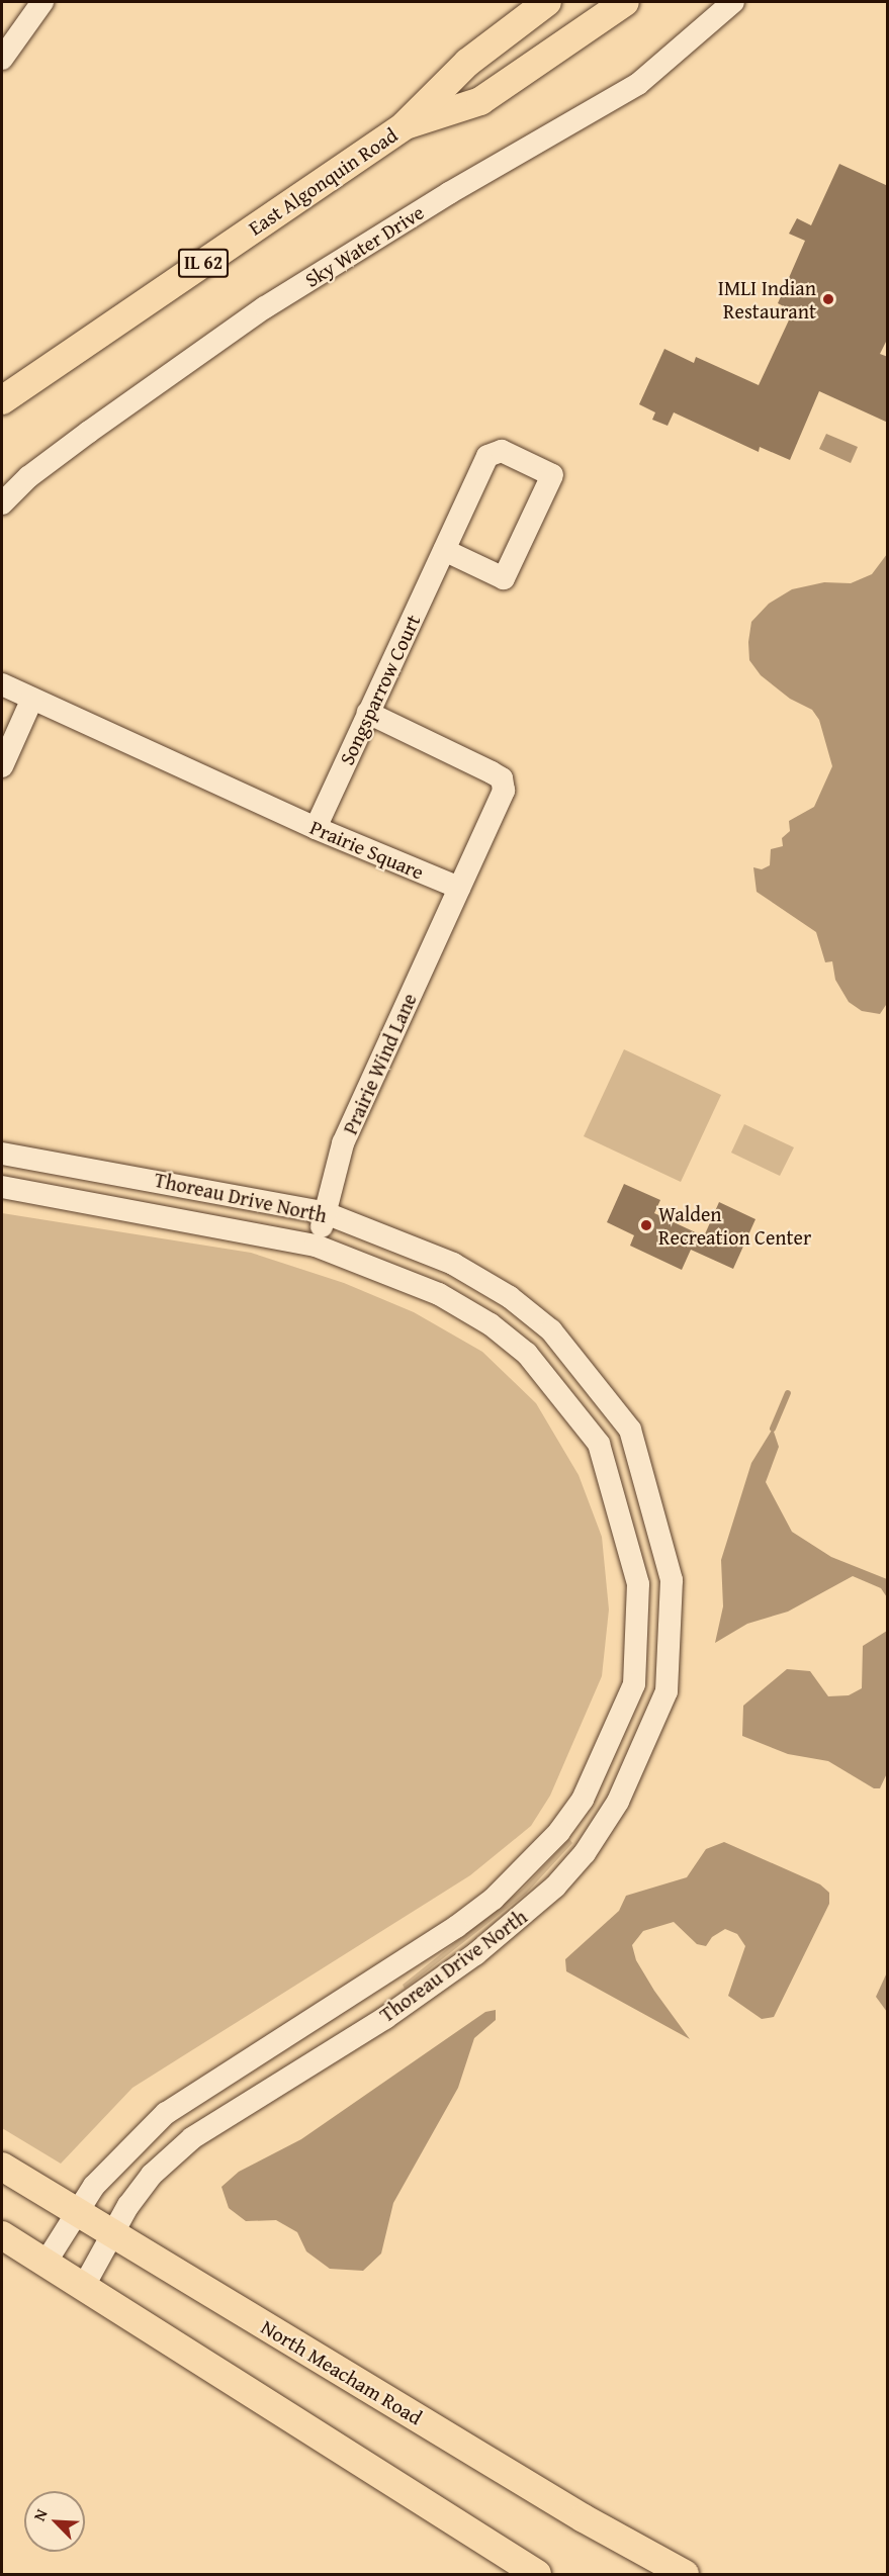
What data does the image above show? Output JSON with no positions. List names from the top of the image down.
{
  "streets": {
    "main road": ["East Algonquin Road", "IL 62", "North Meacham Road"],
    "street": [
      "Sky Water Drive",
      "Songsparrow Court",
      "Prairie Square",
      "Prairie Wind Lane",
      "Thoreau Drive North"
    ]
  },
  "crossings": [
    ["Songsparrow Court", "Prairie Square"],
    ["Prairie Square", "Prairie Wind Lane"],
    ["Prairie Wind Lane", "Thoreau Drive North"],
    ["Thoreau Drive North", "North Meacham Road"]
  ],
  "places": ["IMLI Indian Restaurant", "Walden Recreation Center"],
  "north": "top left"
}
